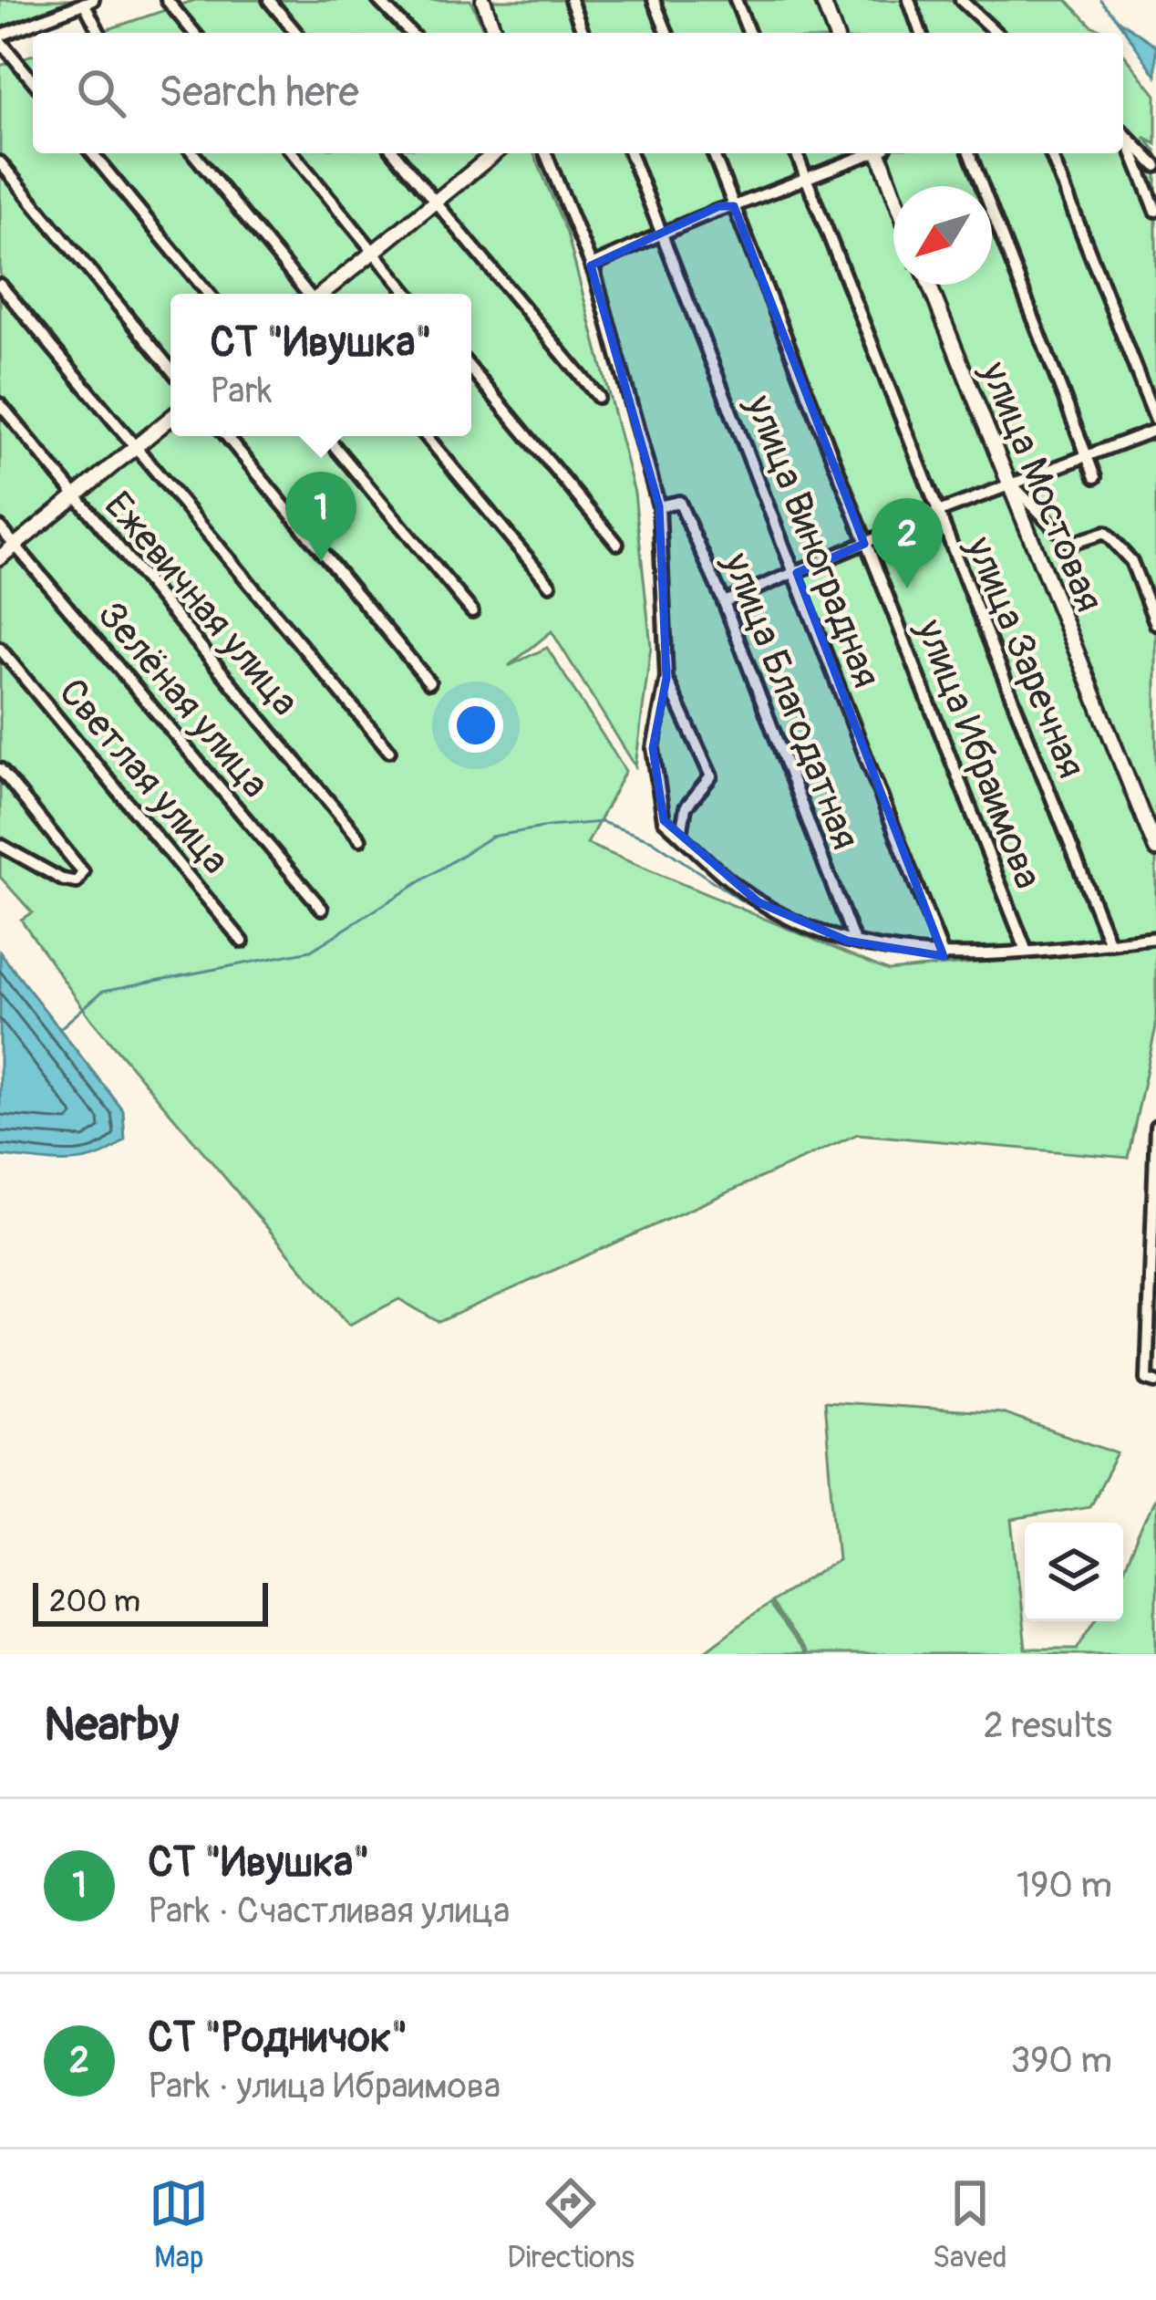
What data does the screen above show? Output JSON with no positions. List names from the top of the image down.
{
  "streets": {
    "street": [
      "улица Мостовая",
      "улица Виноградная",
      "Ежевичная улица",
      "улица Заречная",
      "Зелёная улица",
      "улица Благодатная",
      "улица Ибраимова",
      "Светлая улица"
    ]
  },
  "scale_bar": "200 m",
  "north": "bottom left",
  "page": {
    "search": "Search here",
    "popup": ["СТ \"Ивушка\"", "Park"],
    "pins": ["1", "2"],
    "scale": "200 m",
    "heading": ["Nearby", "2 results"],
    "list": [
      {
        "mark": "1",
        "name": "СТ \"Ивушка\"",
        "note": "Park · Счастливая улица",
        "value": "190 m"
      },
      {
        "mark": "2",
        "name": "СТ \"Родничок\"",
        "note": "Park · улица Ибраимова",
        "value": "390 m"
      }
    ],
    "nav": ["Map", "Directions", "Saved"]
  }
}
